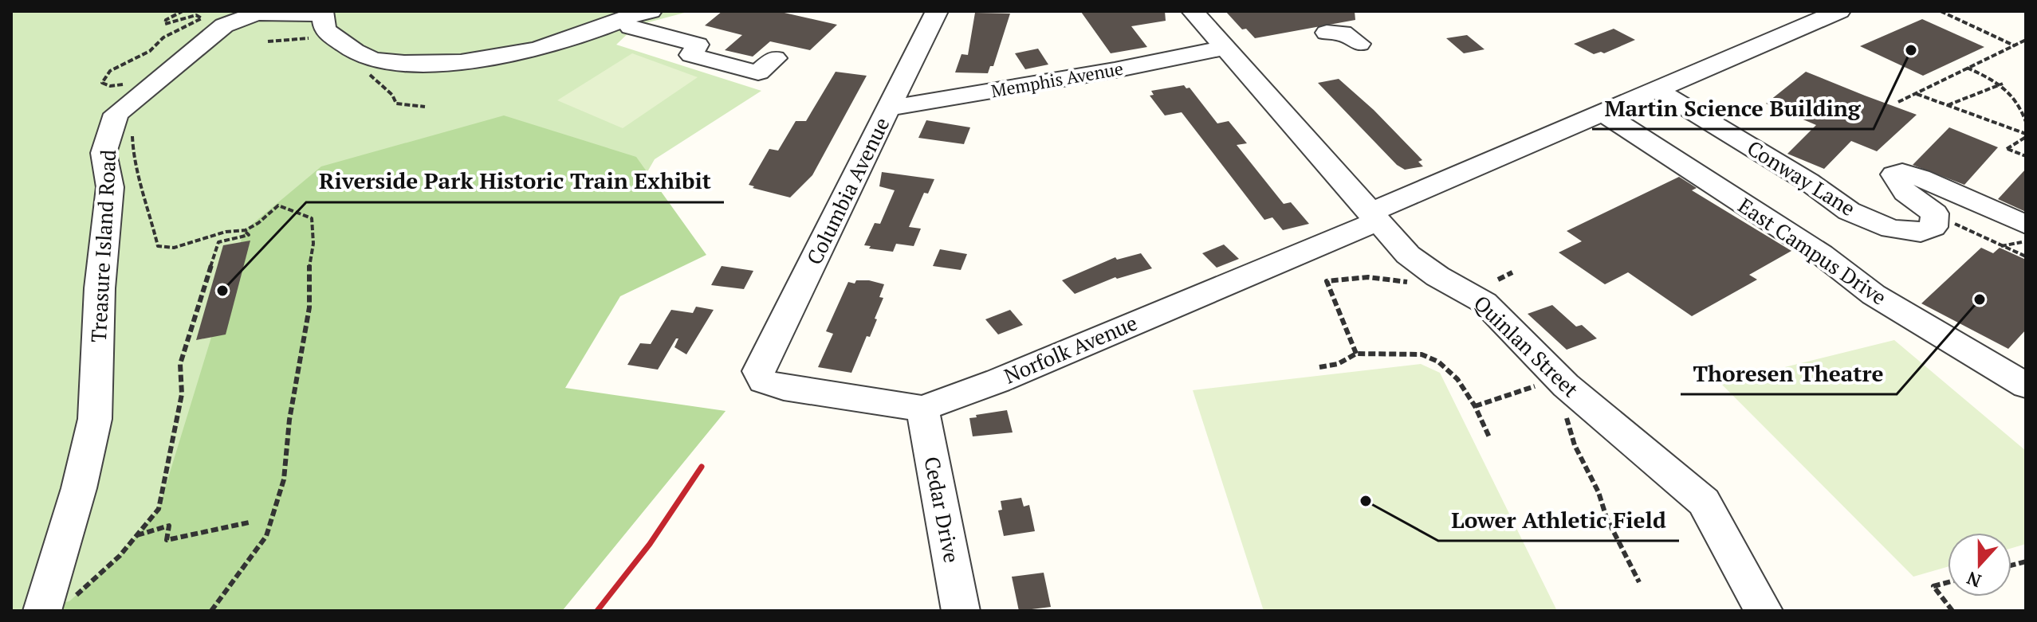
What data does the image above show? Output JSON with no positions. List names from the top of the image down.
{
  "streets": {
    "street": [
      "Memphis Avenue",
      "Conway Lane",
      "Columbia Avenue",
      "Treasure Island Road",
      "East Campus Drive",
      "Quinlan Street",
      "Norfolk Avenue",
      "Cedar Drive"
    ]
  },
  "crossings": [
    ["Memphis Avenue", "Columbia Avenue"],
    ["Memphis Avenue", "Quinlan Street"],
    ["Conway Lane", "Norfolk Avenue"],
    ["Columbia Avenue", "Norfolk Avenue"],
    ["East Campus Drive", "Norfolk Avenue"],
    ["Quinlan Street", "Norfolk Avenue"],
    ["Norfolk Avenue", "Cedar Drive"]
  ],
  "places": [
    "Martin Science Building",
    "Riverside Park Historic Train Exhibit",
    "Thoresen Theatre",
    "Lower Athletic Field"
  ],
  "north": "bottom"
}
